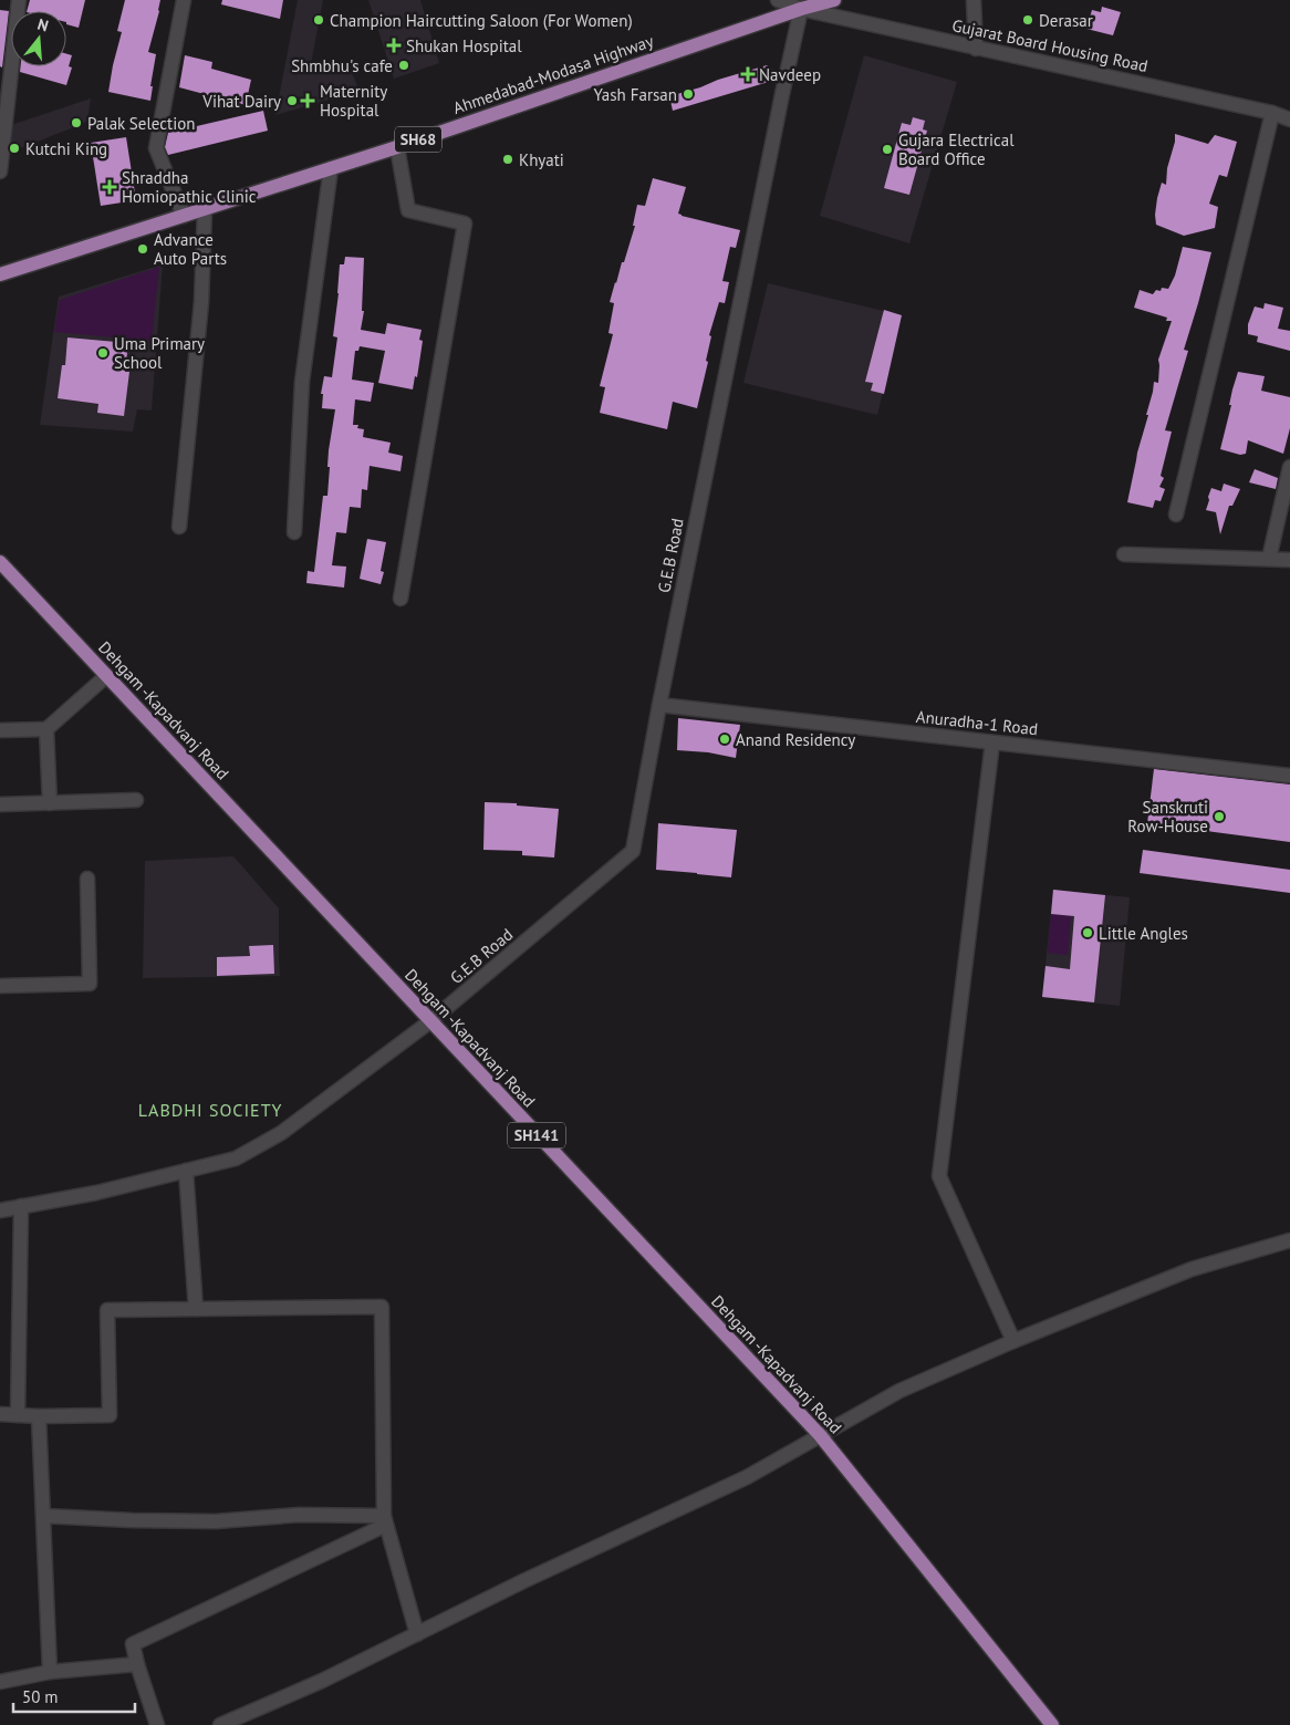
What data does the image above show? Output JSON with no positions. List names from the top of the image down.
{
  "streets": {
    "main road": [
      "Ahmedabad-Modasa Highway",
      "SH68",
      "Dehgam -Kapadvanj Road",
      "SH141"
    ],
    "street": ["Gujarat Board Housing Road", "G.E.B Road", "Anuradha-1 Road"]
  },
  "crossings": [
    ["Gujarat Board Housing Road", "Ahmedabad-Modasa Highway"],
    ["Gujarat Board Housing Road", "G.E.B Road"],
    ["Ahmedabad-Modasa Highway", "G.E.B Road"],
    ["G.E.B Road", "Dehgam -Kapadvanj Road"],
    ["G.E.B Road", "Anuradha-1 Road"]
  ],
  "districts": ["LABDHI SOCIETY"],
  "places": {
    "other": [
      "Champion Haircutting Saloon (For Women)",
      "Derasar",
      "Shmbhu's cafe",
      "Yash Farsan",
      "Vihat Dairy",
      "Palak Selection",
      "Kutchi King",
      "Gujara Electrical Board Office",
      "Khyati",
      "Advance Auto Parts",
      "Uma Primary School",
      "Anand Residency",
      "Sanskruti Row-House",
      "Little Angles"
    ],
    "health": [
      "Shukan Hospital",
      "Navdeep",
      "Maternity Hospital",
      "Shraddha Homiopathic Clinic"
    ]
  },
  "scale_bar": "50 m",
  "north": "top"
}
